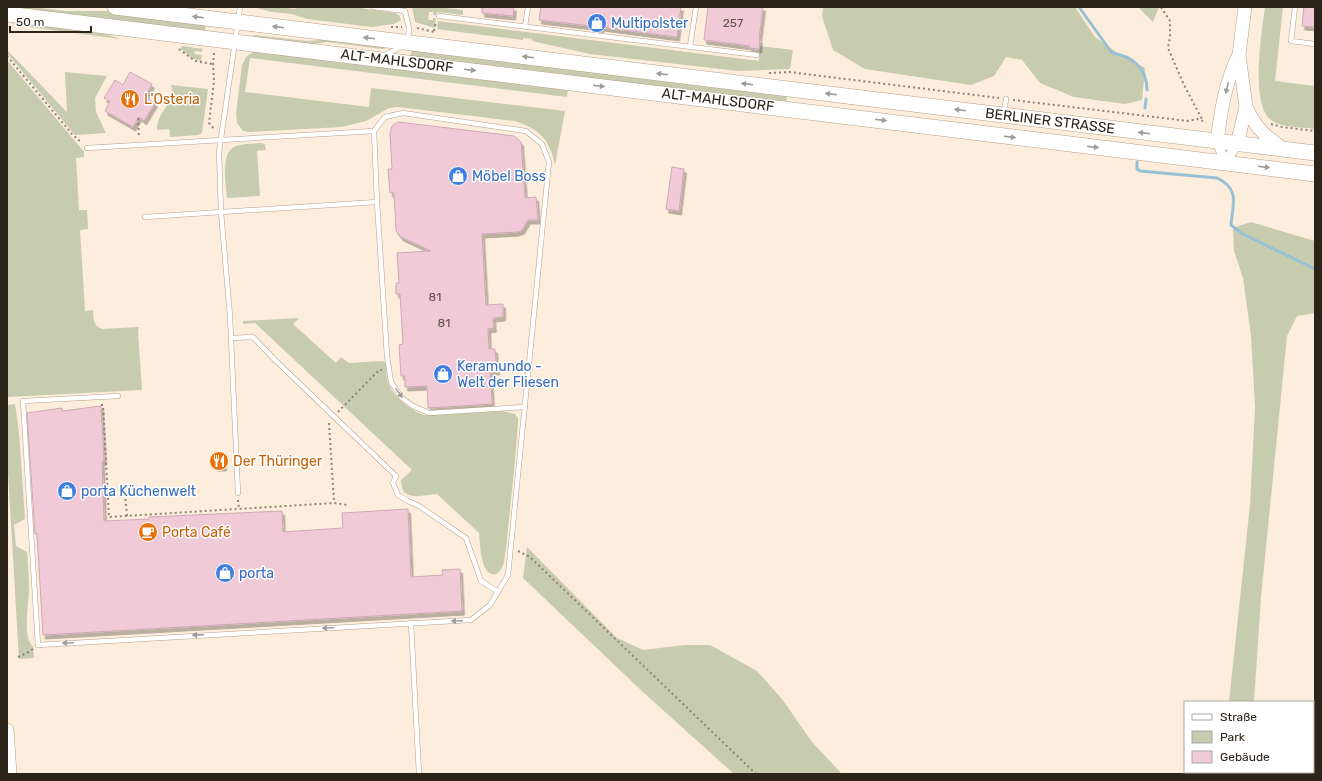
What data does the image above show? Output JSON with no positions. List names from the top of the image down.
{
  "streets": {
    "main road": ["ALT-MAHLSDORF", "BERLINER STRASSE"]
  },
  "crossings": [
    ["ALT-MAHLSDORF", "BERLINER STRASSE"]
  ],
  "places": {
    "shop": [
      "Multipolster",
      "Möbel Boss",
      "Keramundo - Welt der Fliesen",
      "porta Küchenwelt",
      "porta"
    ],
    "restaurant": ["L'Osteria", "Der Thüringer"],
    "cafe": ["Porta Café"]
  },
  "house_numbers": ["257", "81", "81"],
  "legend": ["Straße", "Park", "Gebäude"],
  "scale_bar": "50 m"
}
